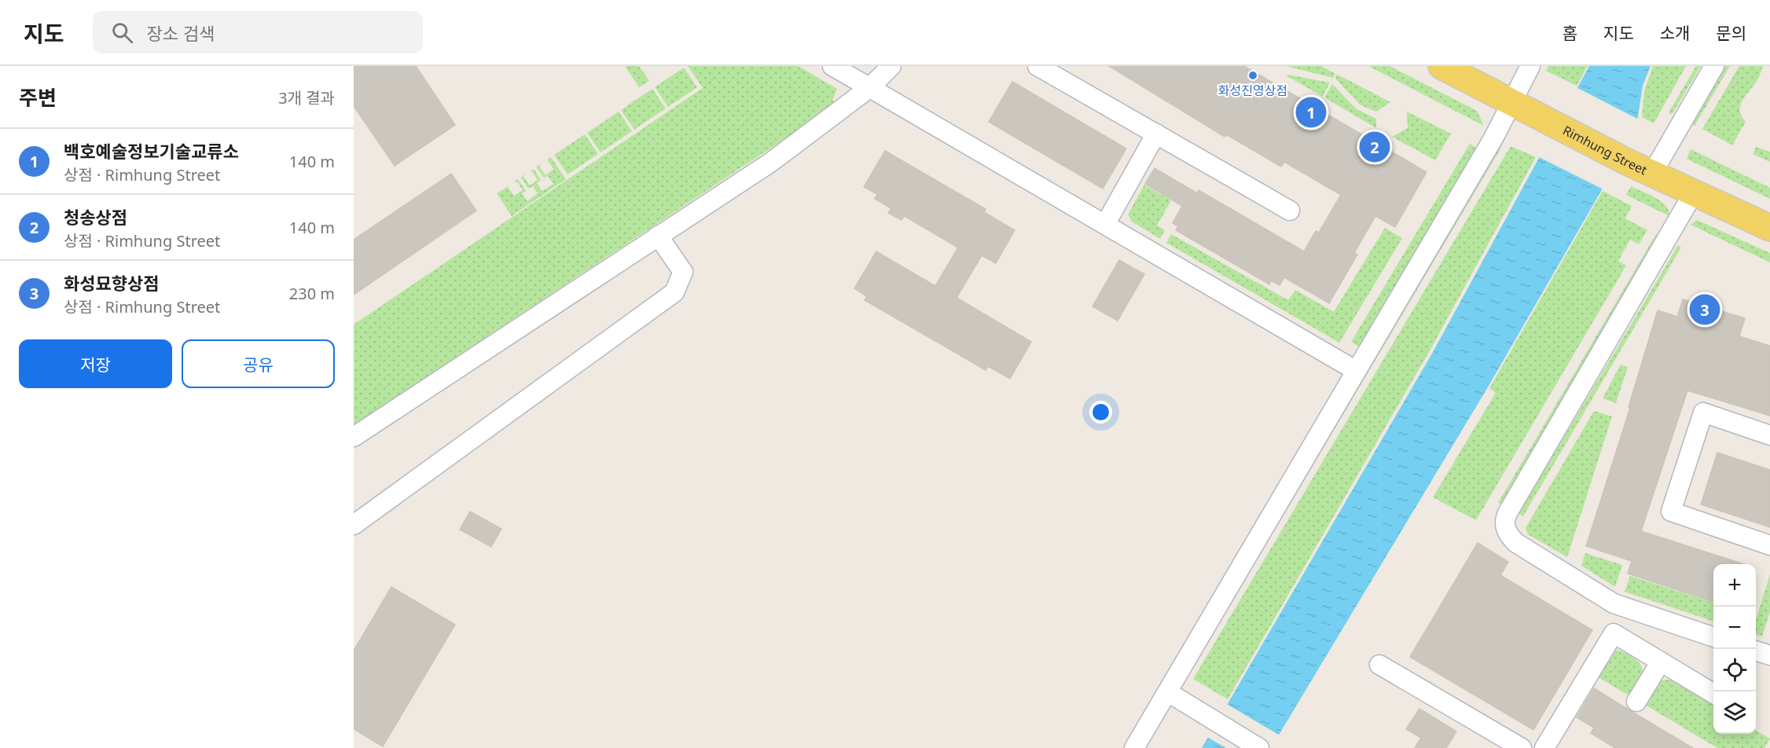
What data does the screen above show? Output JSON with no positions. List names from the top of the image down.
{
  "streets": {
    "main road": ["Rimhung Street"]
  },
  "places": ["화성진영상점"],
  "page": {
    "header": "지도",
    "search": "장소 검색",
    "nav": [
      "홈",
      "지도",
      "소개",
      "문의"
    ],
    "heading": ["주변", "3개 결과"],
    "pins": ["1", "2", "3"],
    "list": [
      {
        "mark": "1",
        "name": "백호예술정보기술교류소",
        "note": "상점 · Rimhung Street",
        "value": "140 m"
      },
      {
        "mark": "2",
        "name": "청송상점",
        "note": "상점 · Rimhung Street",
        "value": "140 m"
      },
      {
        "mark": "3",
        "name": "화성묘향상점",
        "note": "상점 · Rimhung Street",
        "value": "230 m"
      }
    ],
    "buttons": ["저장", "공유"],
    "map_buttons": ["+", "−"]
  }
}
